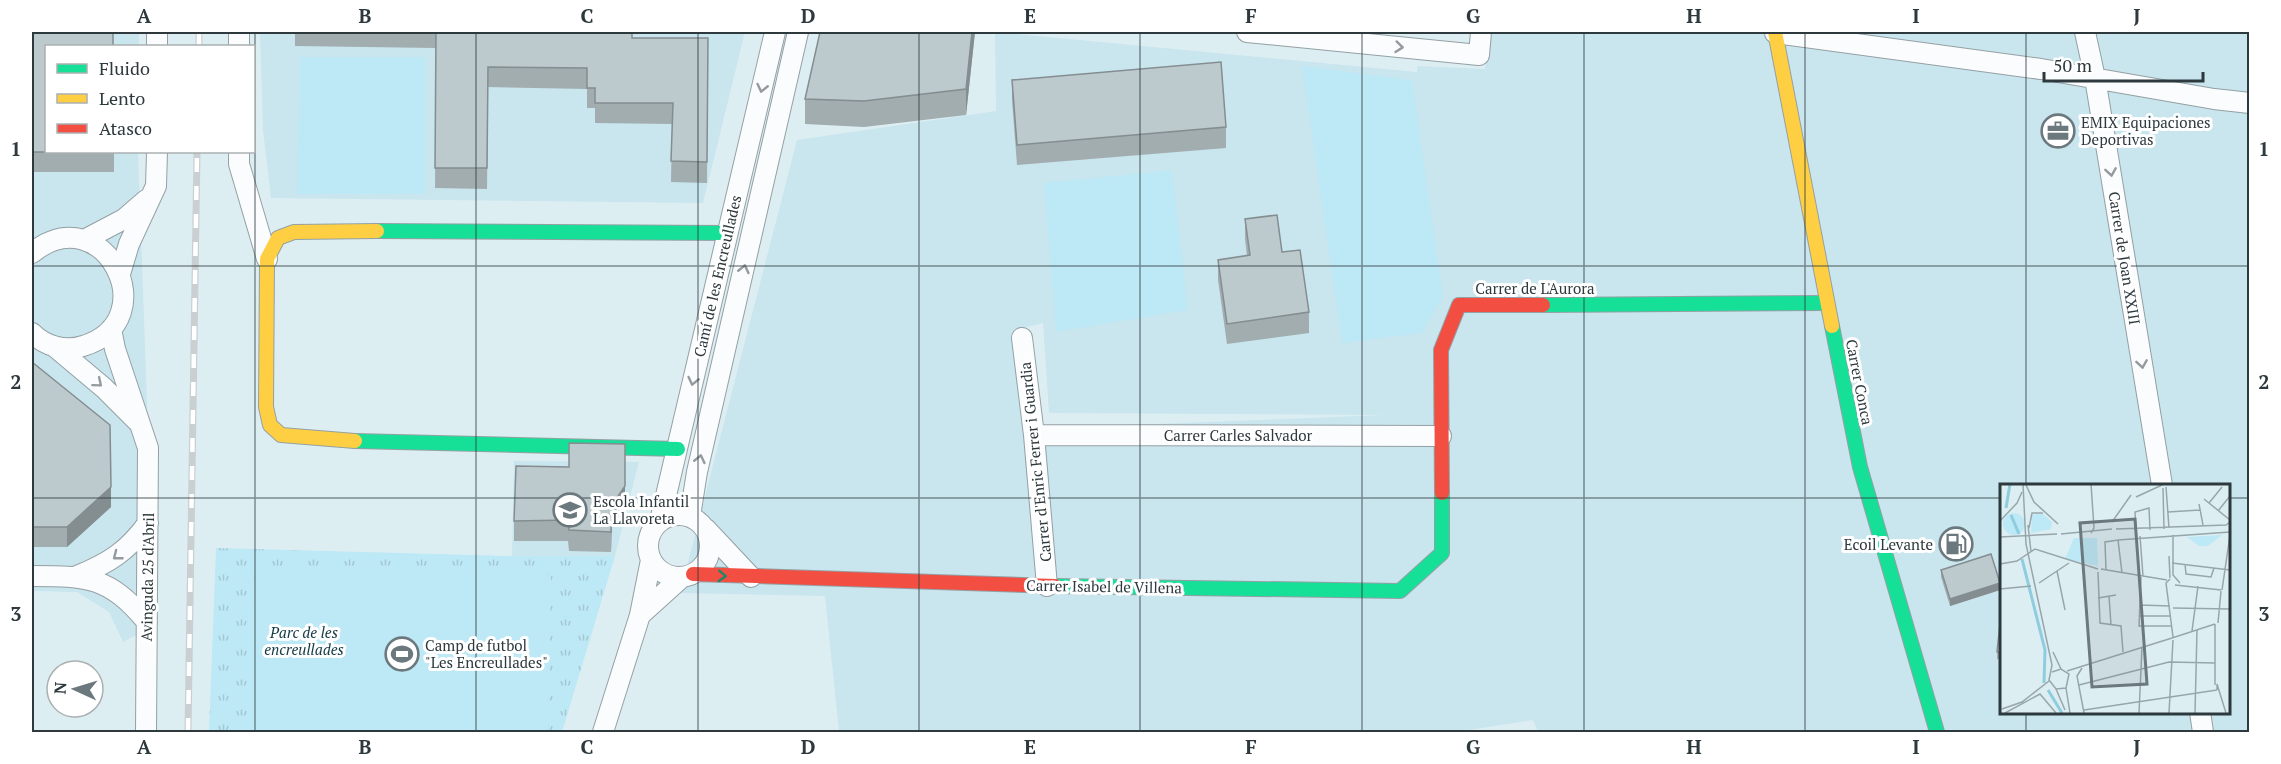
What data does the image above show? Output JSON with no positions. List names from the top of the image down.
{
  "streets": {
    "street": [
      "Carrer de Joan XXIII",
      "Camí de les Encreullades",
      "Carrer de L'Aurora",
      "Carrer Conca",
      "Carrer Carles Salvador",
      "Carrer d'Enric Ferrer i Guardia",
      "Avinguda 25 d'Abril",
      "Carrer Isabel de Villena"
    ]
  },
  "crossings": [
    ["Camí de les Encreullades", "Carrer Isabel de Villena"],
    ["Carrer de L'Aurora", "Carrer Conca"],
    ["Carrer de L'Aurora", "Carrer Carles Salvador"],
    ["Carrer de L'Aurora", "Carrer Isabel de Villena"],
    ["Carrer Carles Salvador", "Carrer d'Enric Ferrer i Guardia"],
    ["Carrer d'Enric Ferrer i Guardia", "Carrer Isabel de Villena"]
  ],
  "one_way": ["Carrer de Joan XXIII"],
  "parks": ["Parc de les encreullades"],
  "places": {
    "office": ["EMIX Equipaciones Deportivas"],
    "school or university": ["Escola Infantil La Llavoreta"],
    "fuel station": ["Ecoil Levante"],
    "sports": ["Camp de futbol \"Les Encreullades\""]
  },
  "legend": ["Fluido", "Lento", "Atasco"],
  "scale_bar": "50 m",
  "north": "left",
  "grid": {
    "columns": [
      "A",
      "B",
      "C",
      "D",
      "E",
      "F",
      "G",
      "H",
      "I",
      "J"
    ],
    "rows": ["1", "2", "3"]
  }
}
